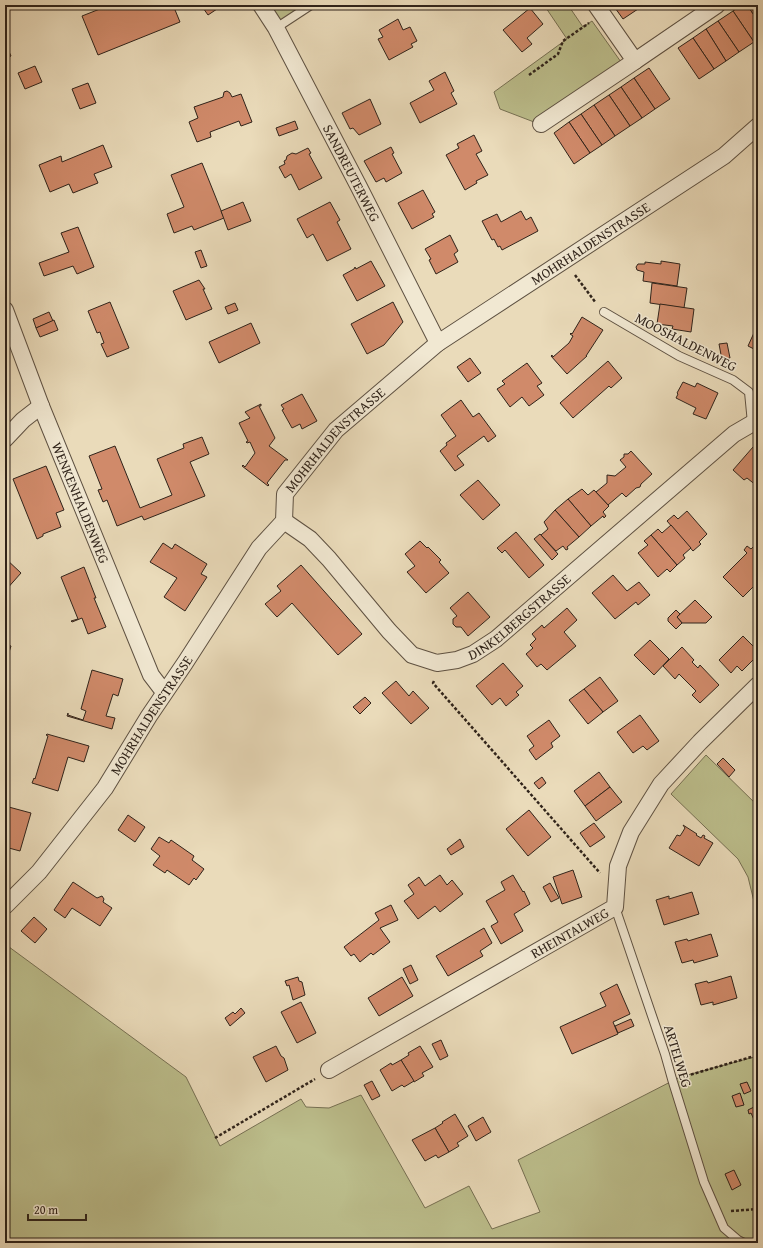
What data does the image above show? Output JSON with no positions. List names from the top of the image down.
{
  "streets": {
    "street": [
      "SANDREUTERWEG",
      "MOHRHALDENSTRASSE",
      "WENKENHALDENWEG",
      "DINKELBERGSTRASSE",
      "RHEINTALWEG"
    ],
    "lane": ["MOOSHALDENWEG", "ARTELWEG"]
  },
  "crossings": [
    ["SANDREUTERWEG", "MOHRHALDENSTRASSE"],
    ["MOHRHALDENSTRASSE", "WENKENHALDENWEG"],
    ["MOHRHALDENSTRASSE", "DINKELBERGSTRASSE"],
    ["MOOSHALDENWEG", "DINKELBERGSTRASSE"],
    ["RHEINTALWEG", "ARTELWEG"]
  ],
  "scale_bar": "20 m"
}
